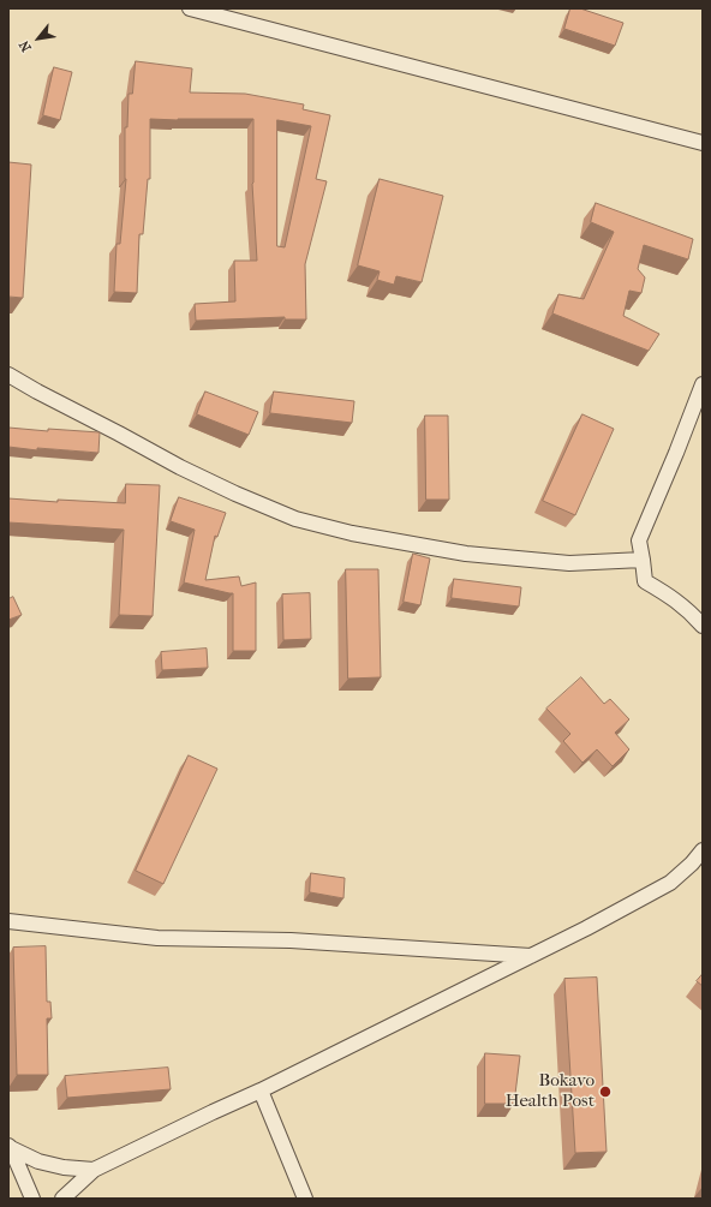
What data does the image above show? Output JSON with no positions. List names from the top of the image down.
{
  "places": ["Bokavo Health Post"],
  "north": "bottom left"
}
